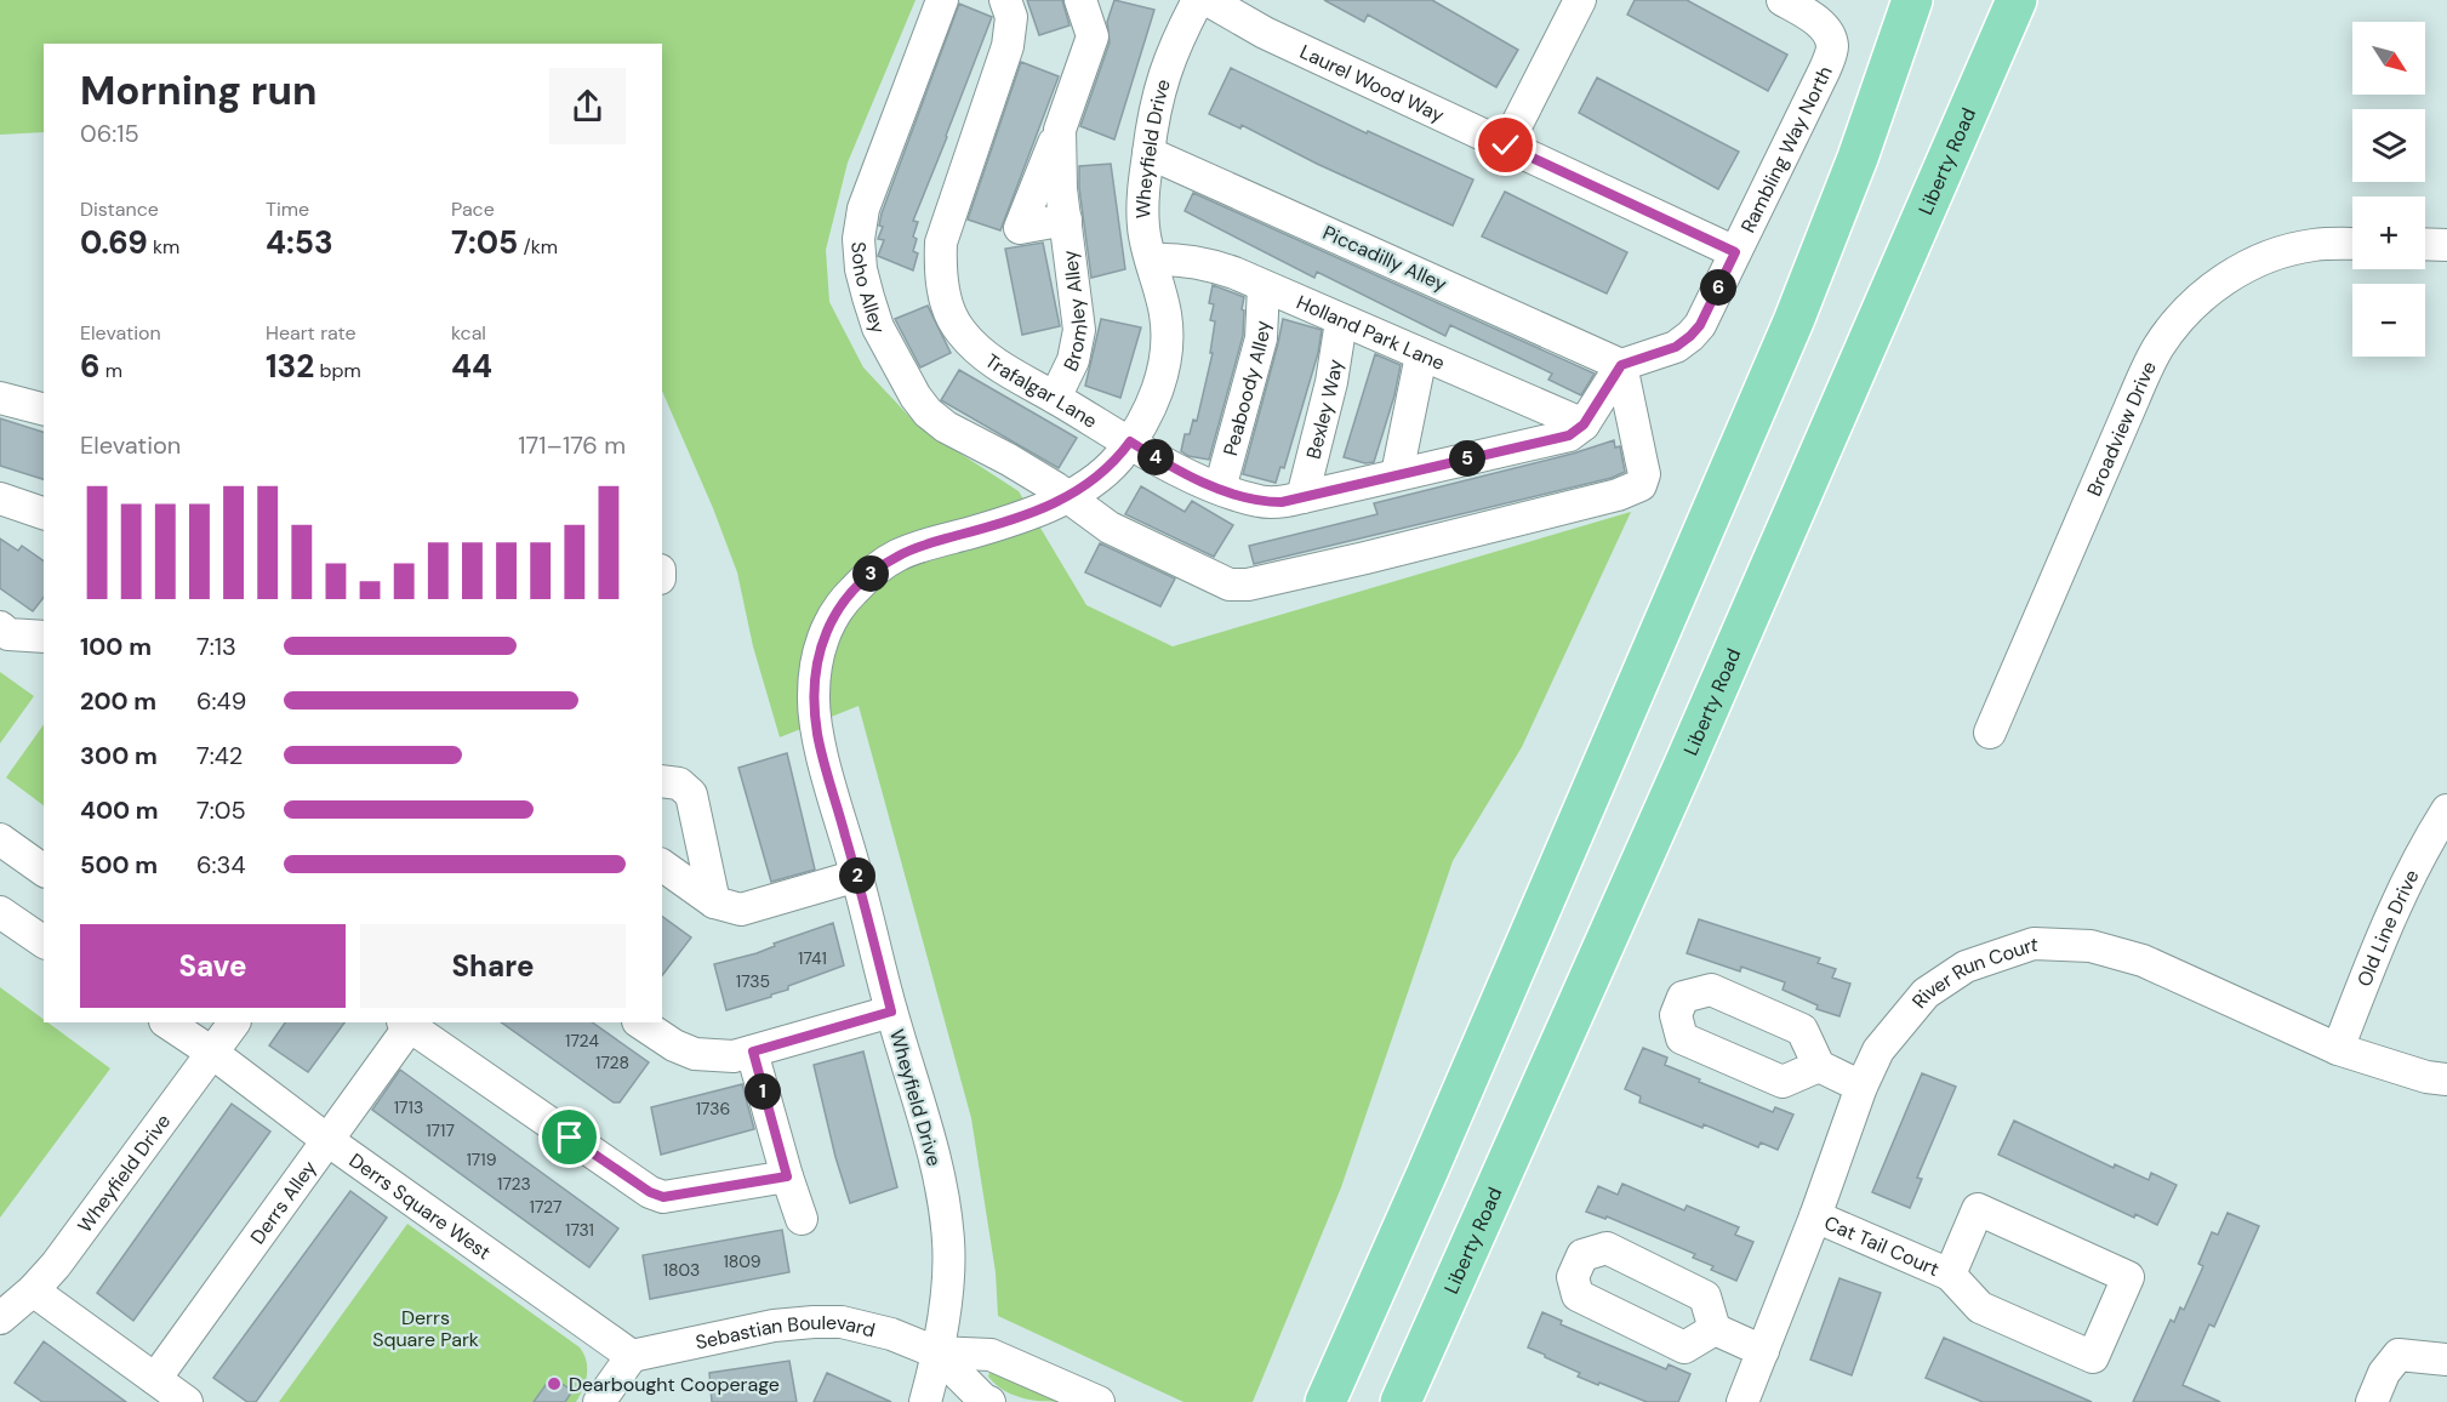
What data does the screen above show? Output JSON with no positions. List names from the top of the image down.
{
  "streets": {
    "main road": ["Liberty Road"],
    "street": [
      "Laurel Wood Way",
      "Rambling Way North",
      "Wheyfield Drive",
      "Piccadilly Alley",
      "Soho Alley",
      "Bromley Alley",
      "Holland Park Lane",
      "Peaboody Alley",
      "Trafalgar Lane",
      "Bexley Way",
      "Broadview Drive",
      "Old Line Drive",
      "River Run Court",
      "Derrs Alley",
      "Derrs Square West",
      "Cat Tail Court",
      "Sebastian Boulevard"
    ]
  },
  "crossings": [
    ["Laurel Wood Way", "Rambling Way North"],
    ["Rambling Way North", "Piccadilly Alley"],
    ["Rambling Way North", "Soho Alley"],
    ["Wheyfield Drive", "Piccadilly Alley"],
    ["Wheyfield Drive", "Soho Alley"],
    ["Wheyfield Drive", "Holland Park Lane"],
    ["Wheyfield Drive", "Trafalgar Lane"],
    ["Wheyfield Drive", "Derrs Square West"],
    ["Wheyfield Drive", "Sebastian Boulevard"],
    ["Piccadilly Alley", "Soho Alley"],
    ["Bromley Alley", "Trafalgar Lane"],
    ["Holland Park Lane", "Peaboody Alley"],
    ["Holland Park Lane", "Trafalgar Lane"],
    ["Holland Park Lane", "Bexley Way"],
    ["Peaboody Alley", "Trafalgar Lane"],
    ["Trafalgar Lane", "Bexley Way"],
    ["Old Line Drive", "River Run Court"],
    ["River Run Court", "Cat Tail Court"],
    ["Derrs Alley", "Derrs Square West"],
    ["Derrs Square West", "Sebastian Boulevard"]
  ],
  "parks": ["Derrs Square Park"],
  "places": ["Dearbought Cooperage"],
  "house_numbers": [
    "1741",
    "1735",
    "1724",
    "1728",
    "1713",
    "1736",
    "1717",
    "1719",
    "1723",
    "1727",
    "1731",
    "1809",
    "1803"
  ],
  "north": "bottom right",
  "page": {
    "map_buttons": ["+", "−"],
    "heading": ["Morning run", "06:15"],
    "stats": [
      ["Distance", "0.69 km"],
      ["Time", "4:53"],
      ["Pace", "7:05 /km"],
      ["Elevation", "6 m"],
      ["Heart rate", "132 bpm"],
      ["kcal", "44"]
    ],
    "pins": [
      "6",
      "4",
      "5",
      "3",
      "2",
      "1"
    ],
    "chart": ["Elevation", "171–176 m"],
    "list": [
      {
        "name": "100 m",
        "note": "7:13"
      },
      {
        "name": "200 m",
        "note": "6:49"
      },
      {
        "name": "300 m",
        "note": "7:42"
      },
      {
        "name": "400 m",
        "note": "7:05"
      },
      {
        "name": "500 m",
        "note": "6:34"
      }
    ],
    "buttons": ["Save", "Share"]
  }
}
